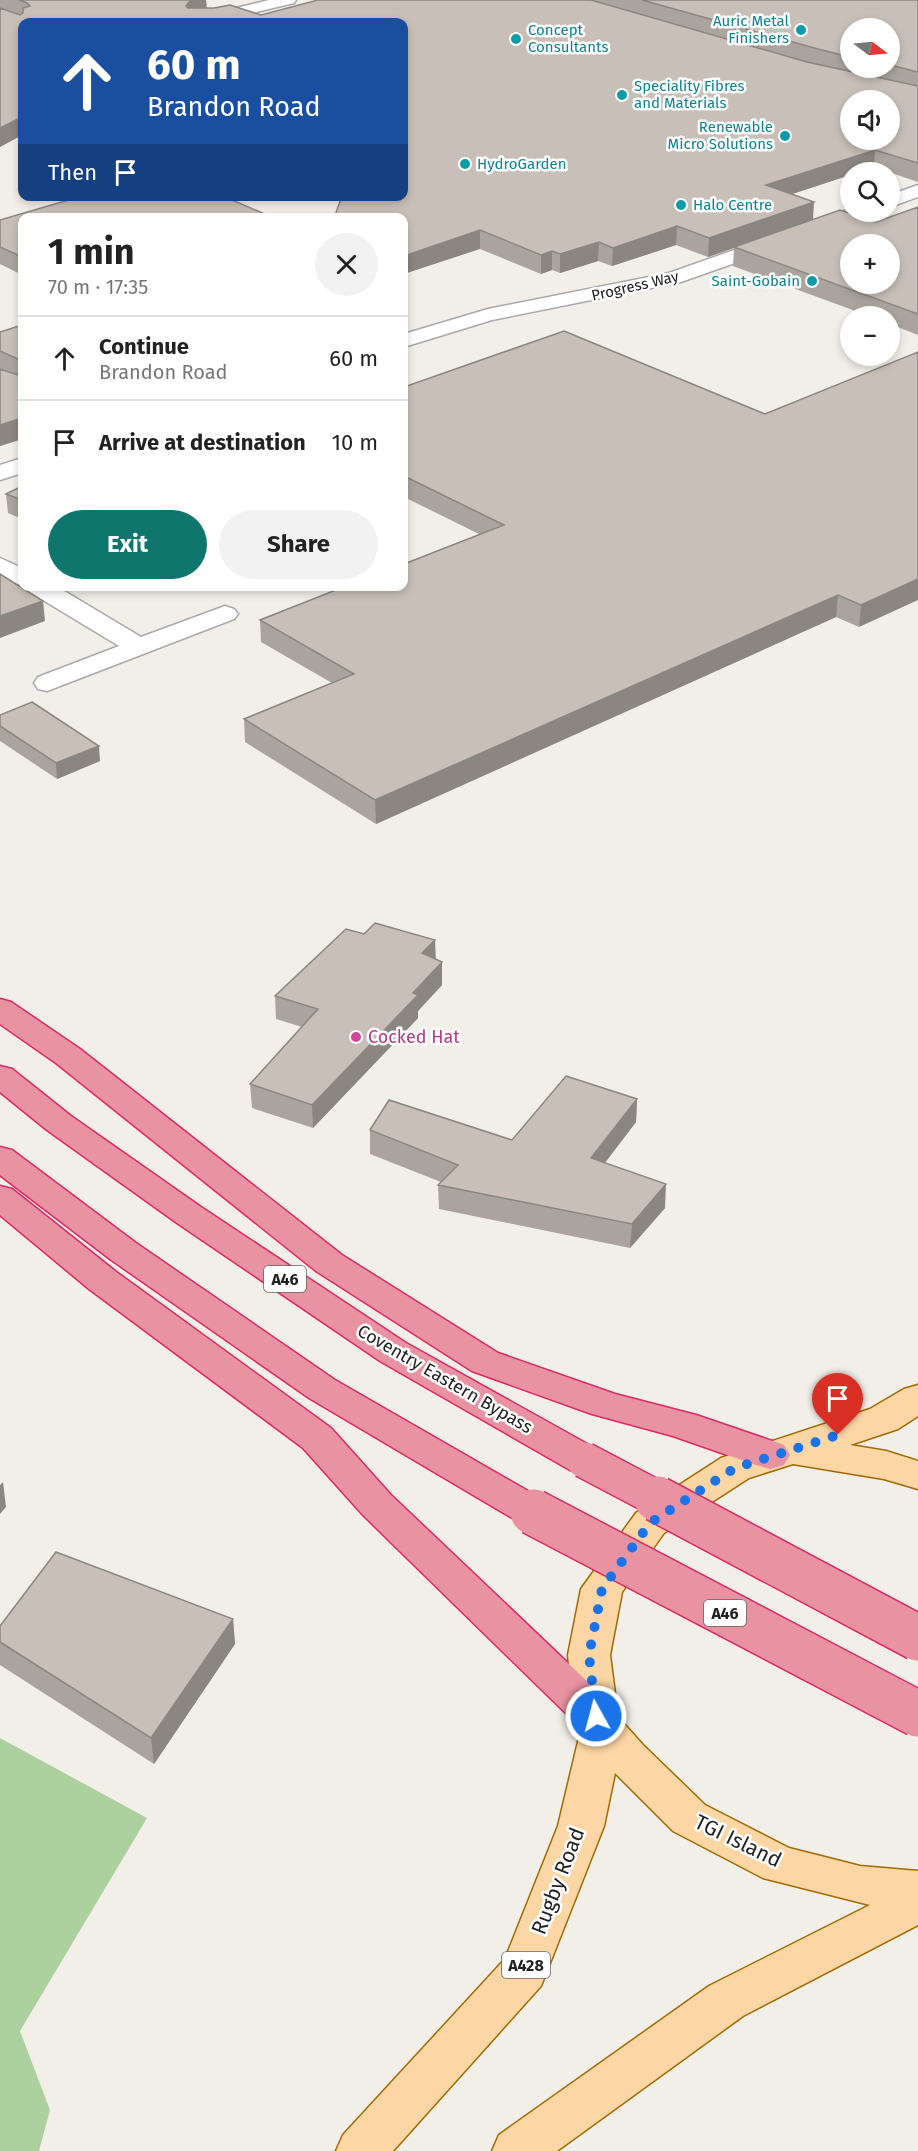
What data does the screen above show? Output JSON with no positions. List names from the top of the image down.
{
  "streets": {
    "highway": ["A46", "Coventry Eastern Bypass"],
    "main road": ["TGI Island", "Rugby Road", "A428"],
    "street": ["Progress Way"]
  },
  "crossings": [
    ["TGI Island", "Rugby Road"]
  ],
  "places": [
    "Auric Metal Finishers",
    "Concept Consultants",
    "Speciality Fibres and Materials",
    "Renewable Micro Solutions",
    "HydroGarden",
    "Halo Centre",
    "Saint-Gobain",
    "Cocked Hat"
  ],
  "north": "right",
  "page": {
    "map_buttons": ["+", "−"],
    "turn": ["60 m", "Brandon Road"],
    "then": "Then",
    "heading": ["1 min", "70 m · 17:35"],
    "list": [
      {
        "name": "Continue",
        "note": "Brandon Road",
        "value": "60 m"
      },
      {
        "name": "Arrive at destination",
        "value": "10 m"
      }
    ],
    "buttons": ["Exit", "Share"]
  }
}
